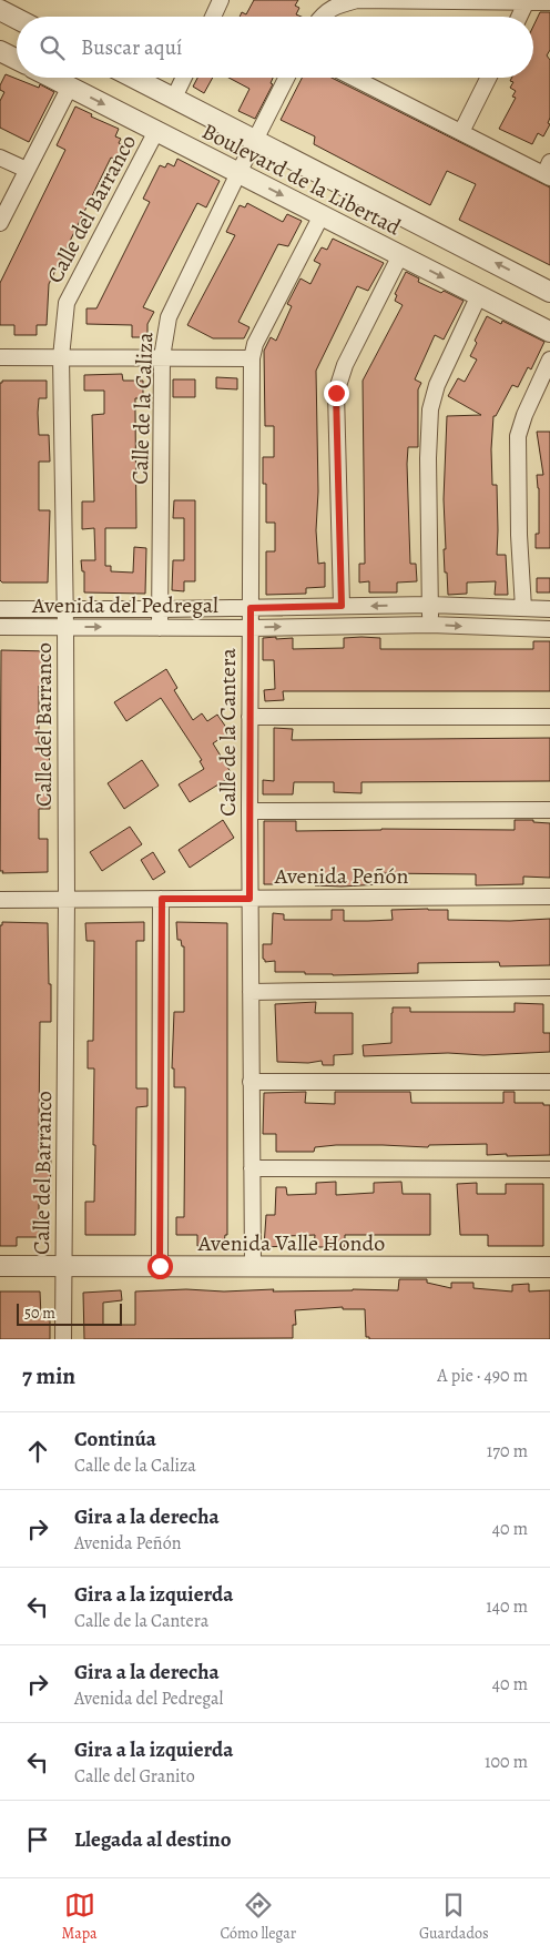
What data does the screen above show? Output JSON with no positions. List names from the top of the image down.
{
  "streets": {
    "street": [
      "Boulevard de la Libertad",
      "Calle del Barranco",
      "Calle de la Caliza",
      "Avenida del Pedregal",
      "Calle de la Cantera",
      "Avenida Peñón",
      "Avenida Valle Hondo"
    ]
  },
  "crossings": [
    ["Boulevard de la Libertad", "Calle del Barranco"],
    ["Boulevard de la Libertad", "Calle de la Caliza"],
    ["Boulevard de la Libertad", "Calle de la Cantera"],
    ["Calle del Barranco", "Avenida del Pedregal"],
    ["Calle del Barranco", "Avenida Peñón"],
    ["Calle del Barranco", "Avenida Valle Hondo"],
    ["Calle de la Caliza", "Avenida del Pedregal"],
    ["Avenida del Pedregal", "Calle de la Cantera"],
    ["Calle de la Cantera", "Avenida Peñón"],
    ["Calle de la Cantera", "Avenida Valle Hondo"]
  ],
  "scale_bar": "50 m",
  "page": {
    "search": "Buscar aquí",
    "scale": "50 m",
    "heading": ["7 min", "A pie · 490 m"],
    "list": [
      ["Continúa", "Calle de la Caliza", "170 m"],
      ["Gira a la derecha", "Avenida Peñón", "40 m"],
      ["Gira a la izquierda", "Calle de la Cantera", "140 m"],
      ["Gira a la derecha", "Avenida del Pedregal", "40 m"],
      ["Gira a la izquierda", "Calle del Granito", "100 m"],
      "Llegada al destino"
    ],
    "nav": ["Mapa", "Cómo llegar", "Guardados"]
  }
}
